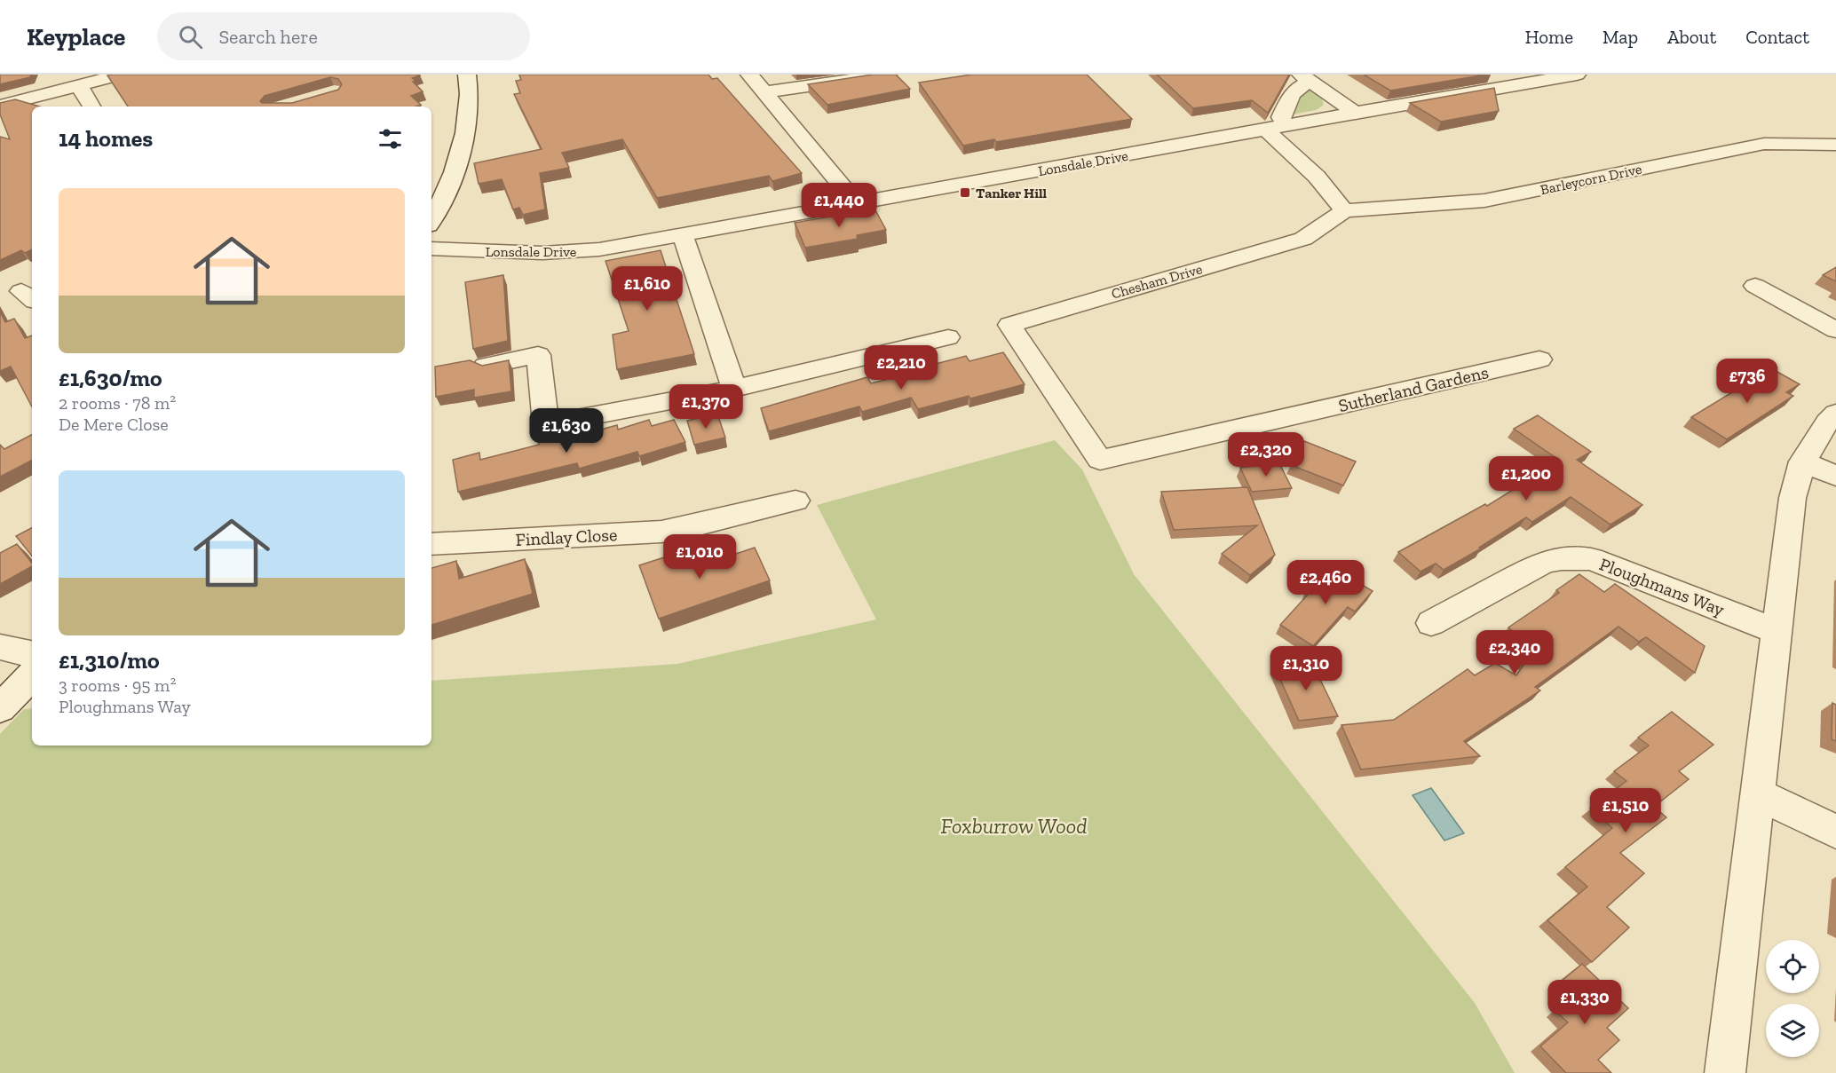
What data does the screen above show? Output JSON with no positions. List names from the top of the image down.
{
  "streets": {
    "street": [
      "Lonsdale Drive",
      "Barleycorn Drive",
      "Chesham Drive",
      "Sutherland Gardens",
      "Findlay Close",
      "Ploughmans Way"
    ]
  },
  "crossings": [
    ["Barleycorn Drive", "Chesham Drive"],
    ["Chesham Drive", "Sutherland Gardens"]
  ],
  "parks": ["Foxburrow Wood"],
  "places": {
    "transit": ["Tanker Hill"]
  },
  "page": {
    "header": "Keyplace",
    "search": "Search here",
    "nav": [
      "Home",
      "Map",
      "About",
      "Contact"
    ],
    "heading": "14 homes",
    "list": [
      {
        "name": "£1,630/mo",
        "note": "2 rooms · 78 m² · De Mere Close"
      },
      {
        "name": "£1,310/mo",
        "note": "3 rooms · 95 m² · Ploughmans Way"
      }
    ],
    "price": [
      "£1,440",
      "£1,610",
      "£2,210",
      "£736",
      "£1,370",
      "£1,630",
      "£2,320",
      "£1,200",
      "£1,010",
      "£2,460",
      "£2,340",
      "£1,310",
      "£1,510",
      "£1,330"
    ]
  }
}
